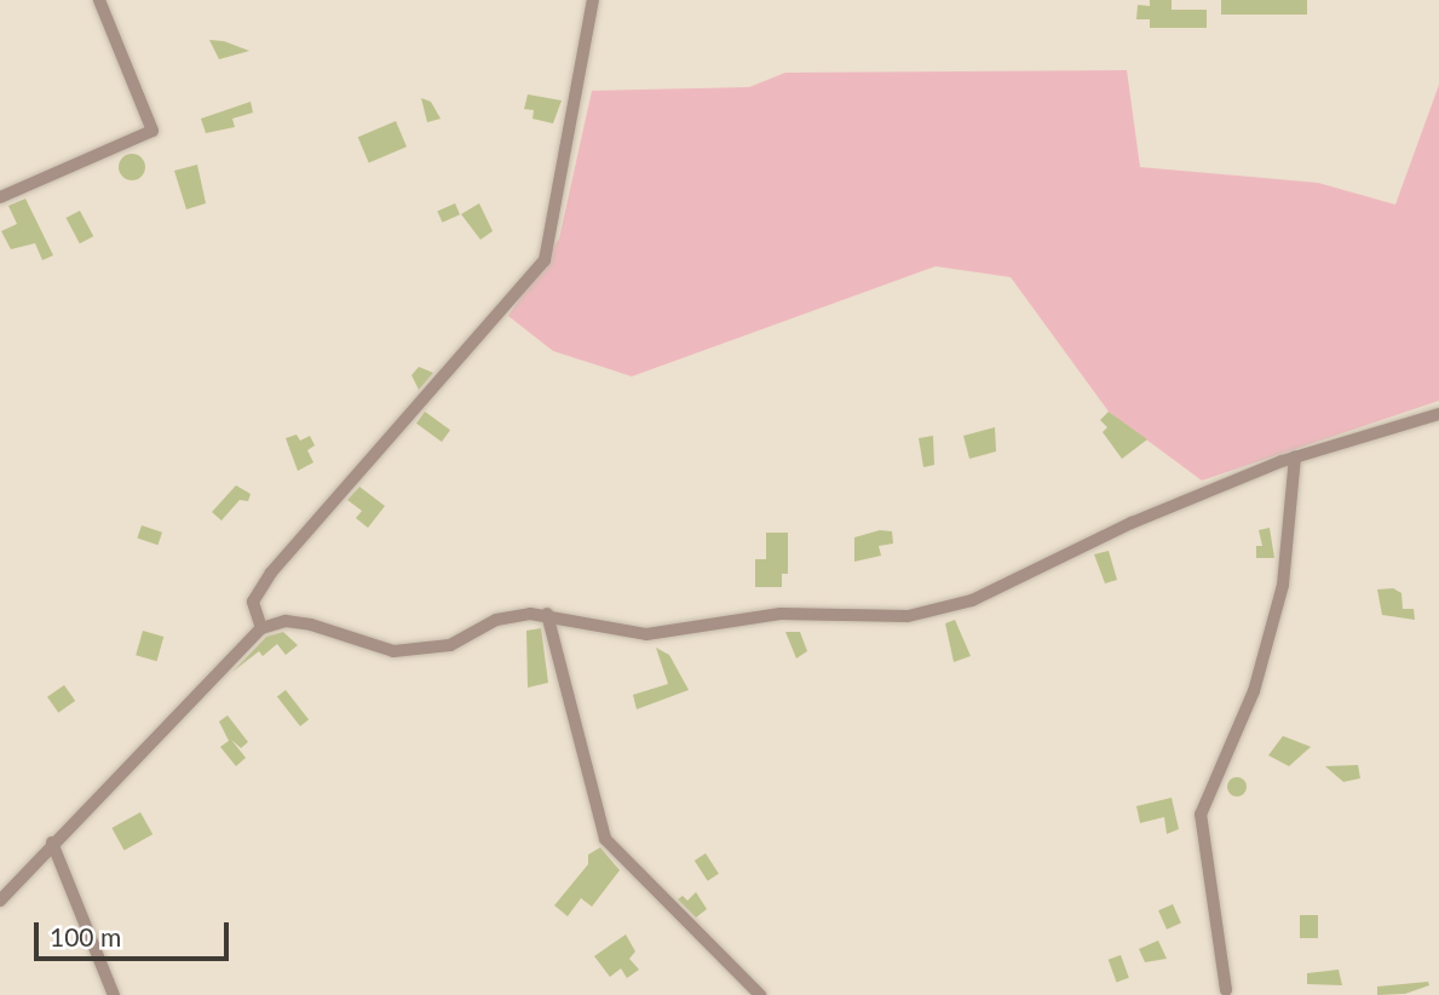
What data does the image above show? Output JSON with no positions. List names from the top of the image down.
{
  "scale_bar": "100 m"
}
